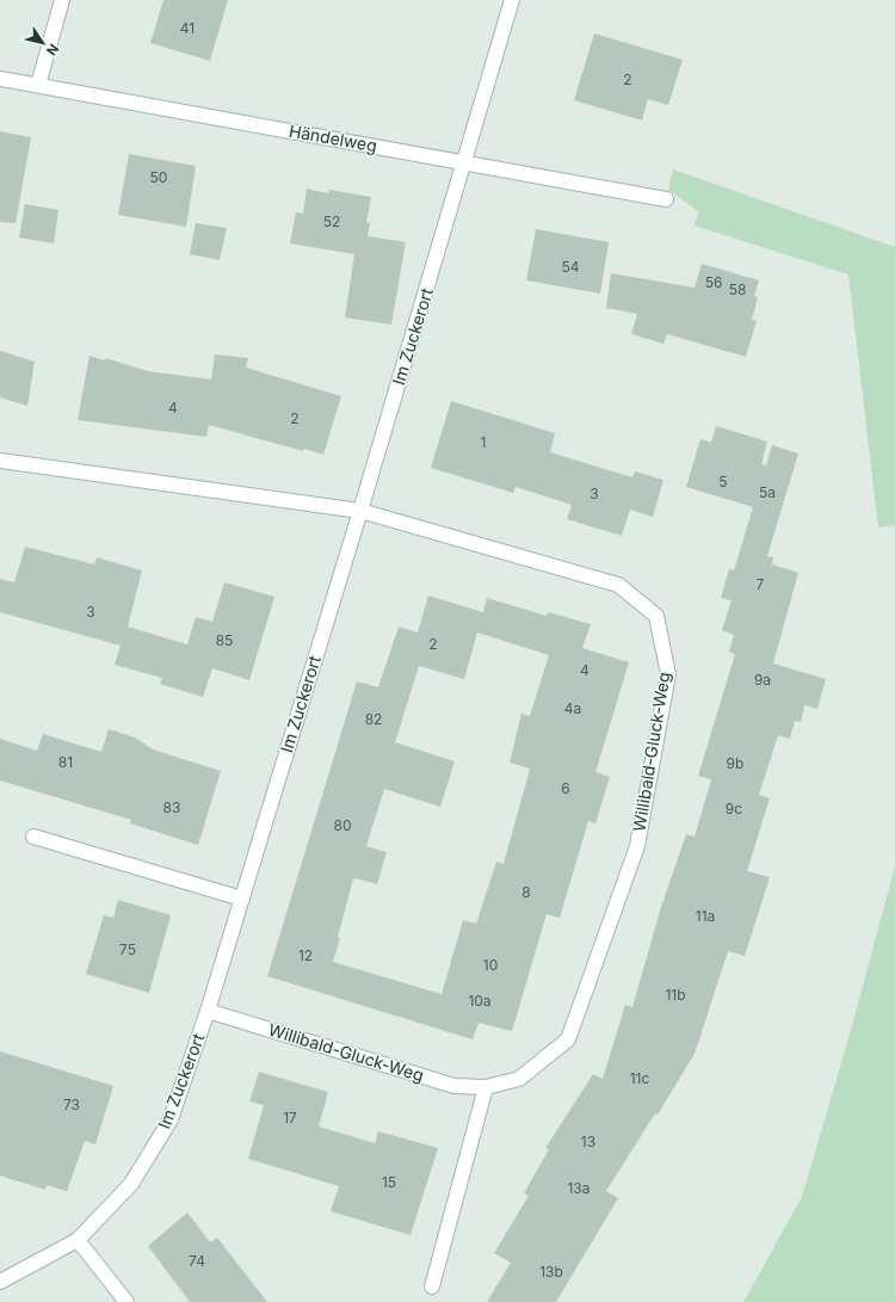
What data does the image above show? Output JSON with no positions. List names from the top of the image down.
{
  "streets": {
    "street": ["Händelweg", "Im Zuckerort", "Willibald-Gluck-Weg"]
  },
  "crossings": [
    ["Händelweg", "Im Zuckerort"],
    ["Im Zuckerort", "Willibald-Gluck-Weg"]
  ],
  "house_numbers": [
    "41",
    "2",
    "50",
    "52",
    "54",
    "56",
    "58",
    "4",
    "2",
    "1",
    "5",
    "5a",
    "3",
    "7",
    "3",
    "85",
    "2",
    "4",
    "9a",
    "4a",
    "82",
    "81",
    "9b",
    "6",
    "83",
    "9c",
    "80",
    "8",
    "11a",
    "75",
    "12",
    "10",
    "11b",
    "10a",
    "11c",
    "73",
    "17",
    "13",
    "15",
    "13a",
    "74",
    "13b"
  ],
  "north": "bottom right"
}
